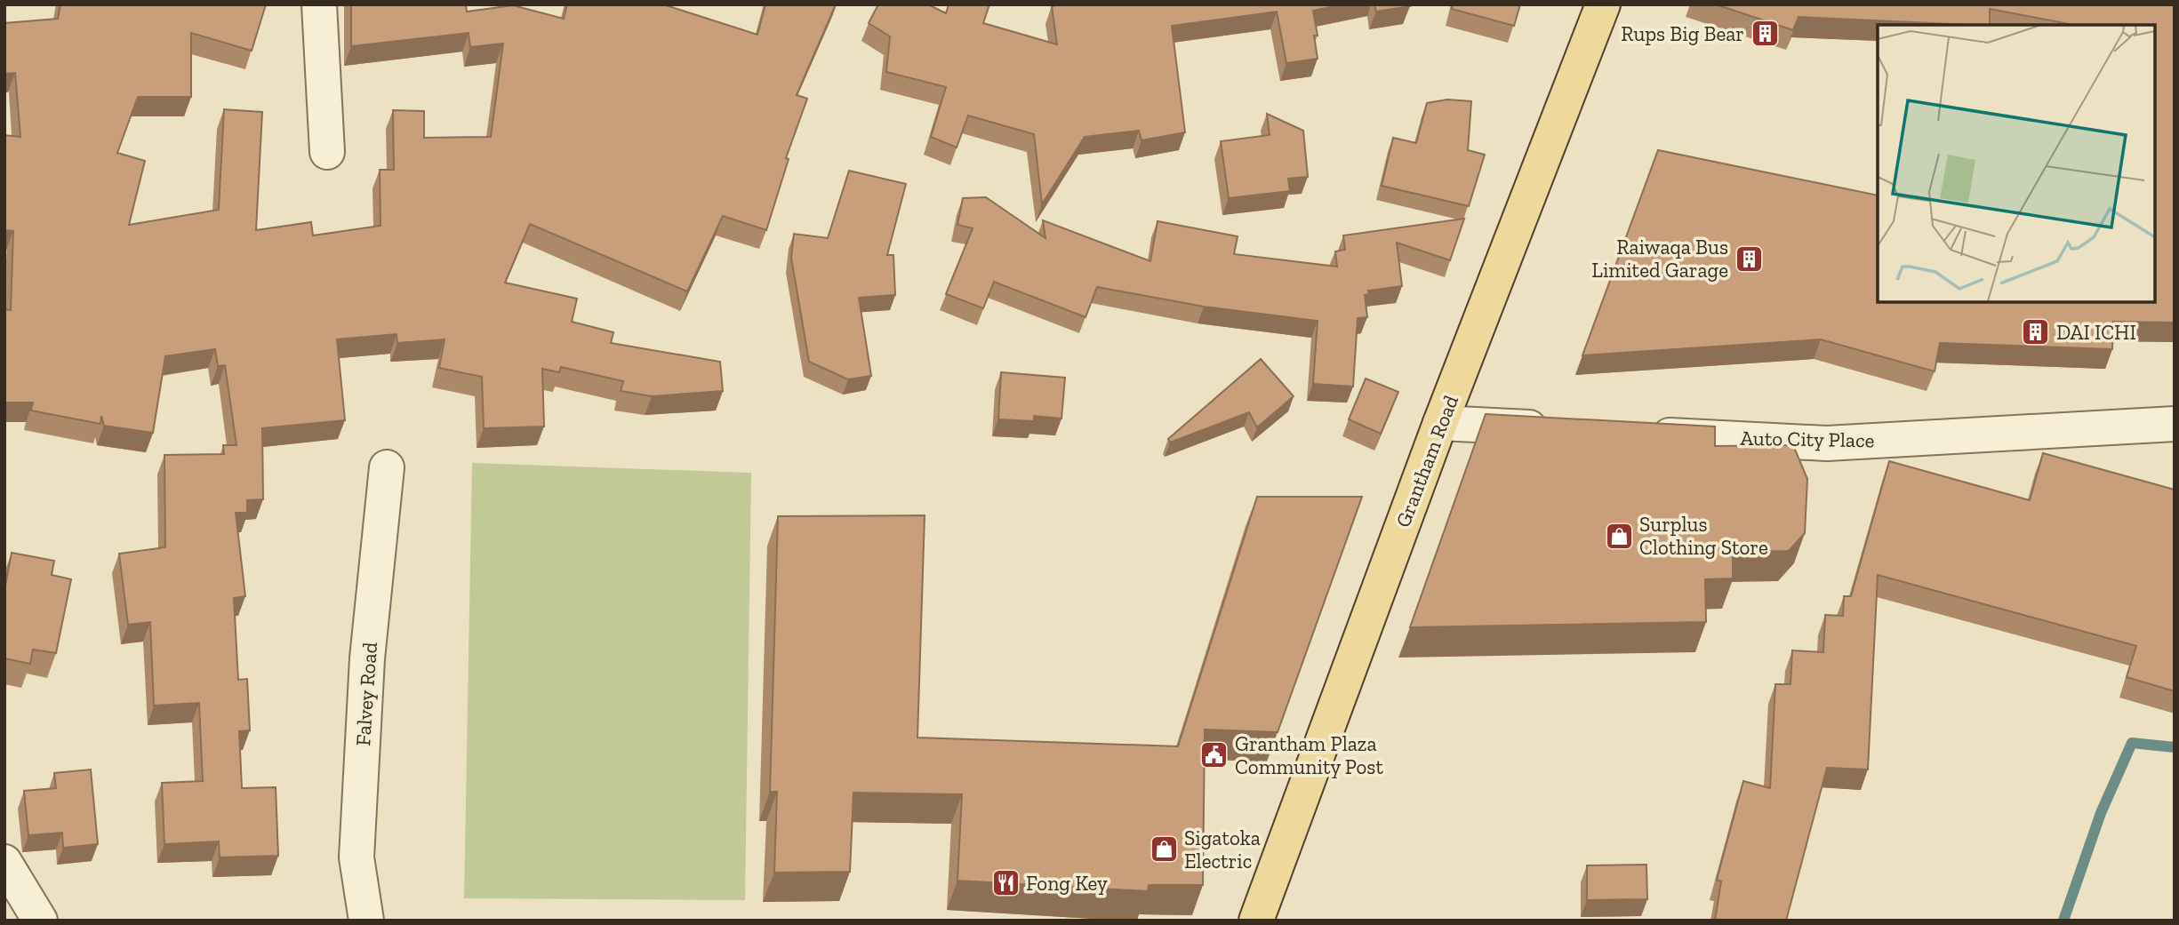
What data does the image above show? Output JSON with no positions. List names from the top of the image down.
{
  "streets": {
    "main road": ["Grantham Road"],
    "street": ["Auto City Place", "Falvey Road"]
  },
  "places": {
    "building": ["Rups Big Bear", "Raiwaqa Bus Limited Garage", "DAI ICHI"],
    "shop": ["Surplus Clothing Store", "Sigatoka Electric"],
    "public building": ["Grantham Plaza Community Post"],
    "restaurant": ["Fong Key"]
  }
}
